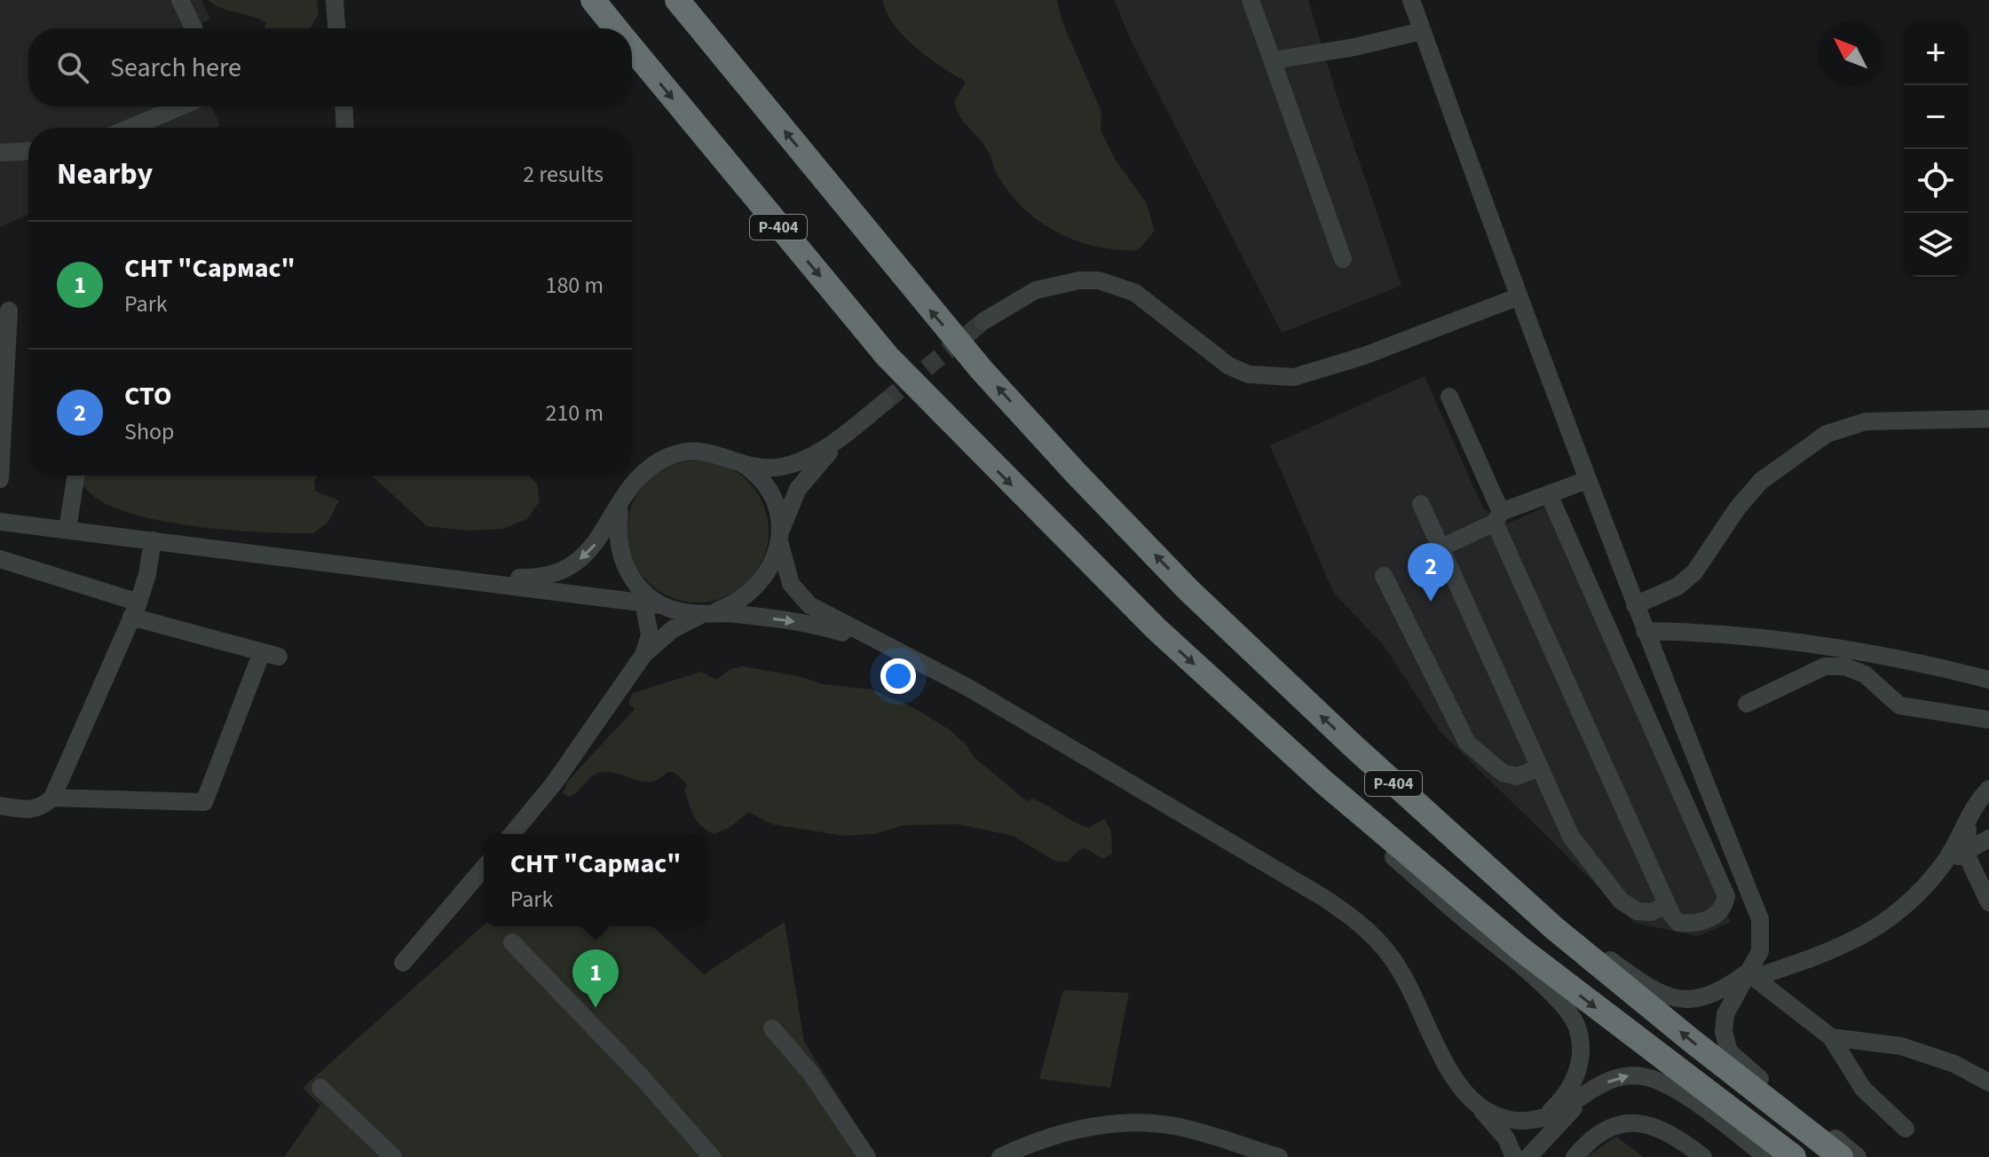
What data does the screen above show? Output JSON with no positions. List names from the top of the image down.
{
  "streets": {
    "highway": ["Р-404"]
  },
  "north": "top left",
  "page": {
    "map_buttons": ["+", "−"],
    "search": "Search here",
    "heading": ["Nearby", "2 results"],
    "list": [
      {
        "mark": "1",
        "name": "СНТ \"Сармас\"",
        "note": "Park",
        "value": "180 m"
      },
      {
        "mark": "2",
        "name": "СТО",
        "note": "Shop",
        "value": "210 m"
      }
    ],
    "pins": ["2", "1"],
    "popup": ["СНТ \"Сармас\"", "Park"]
  }
}
